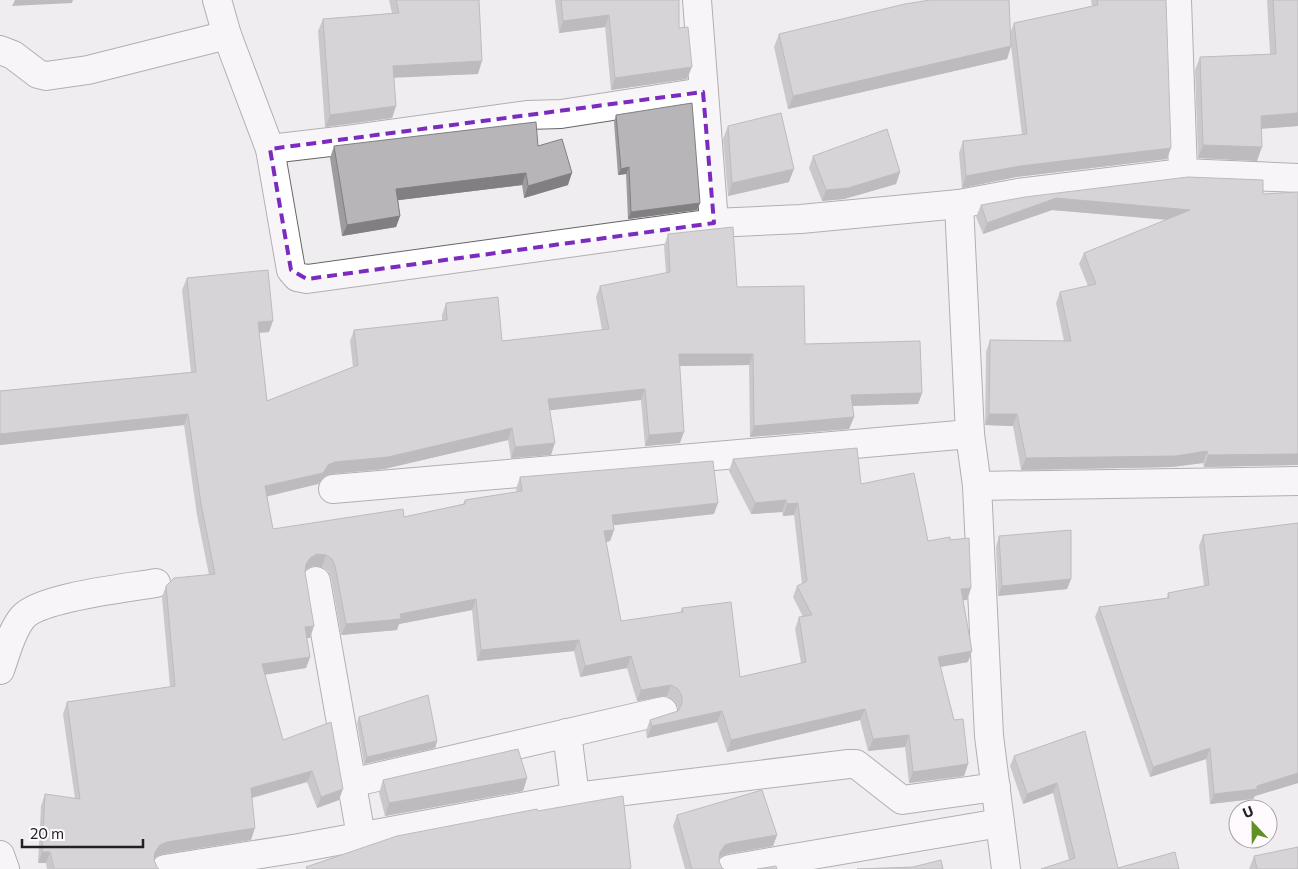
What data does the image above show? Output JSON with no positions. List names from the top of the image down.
{
  "scale_bar": "20 m",
  "north": "top"
}
